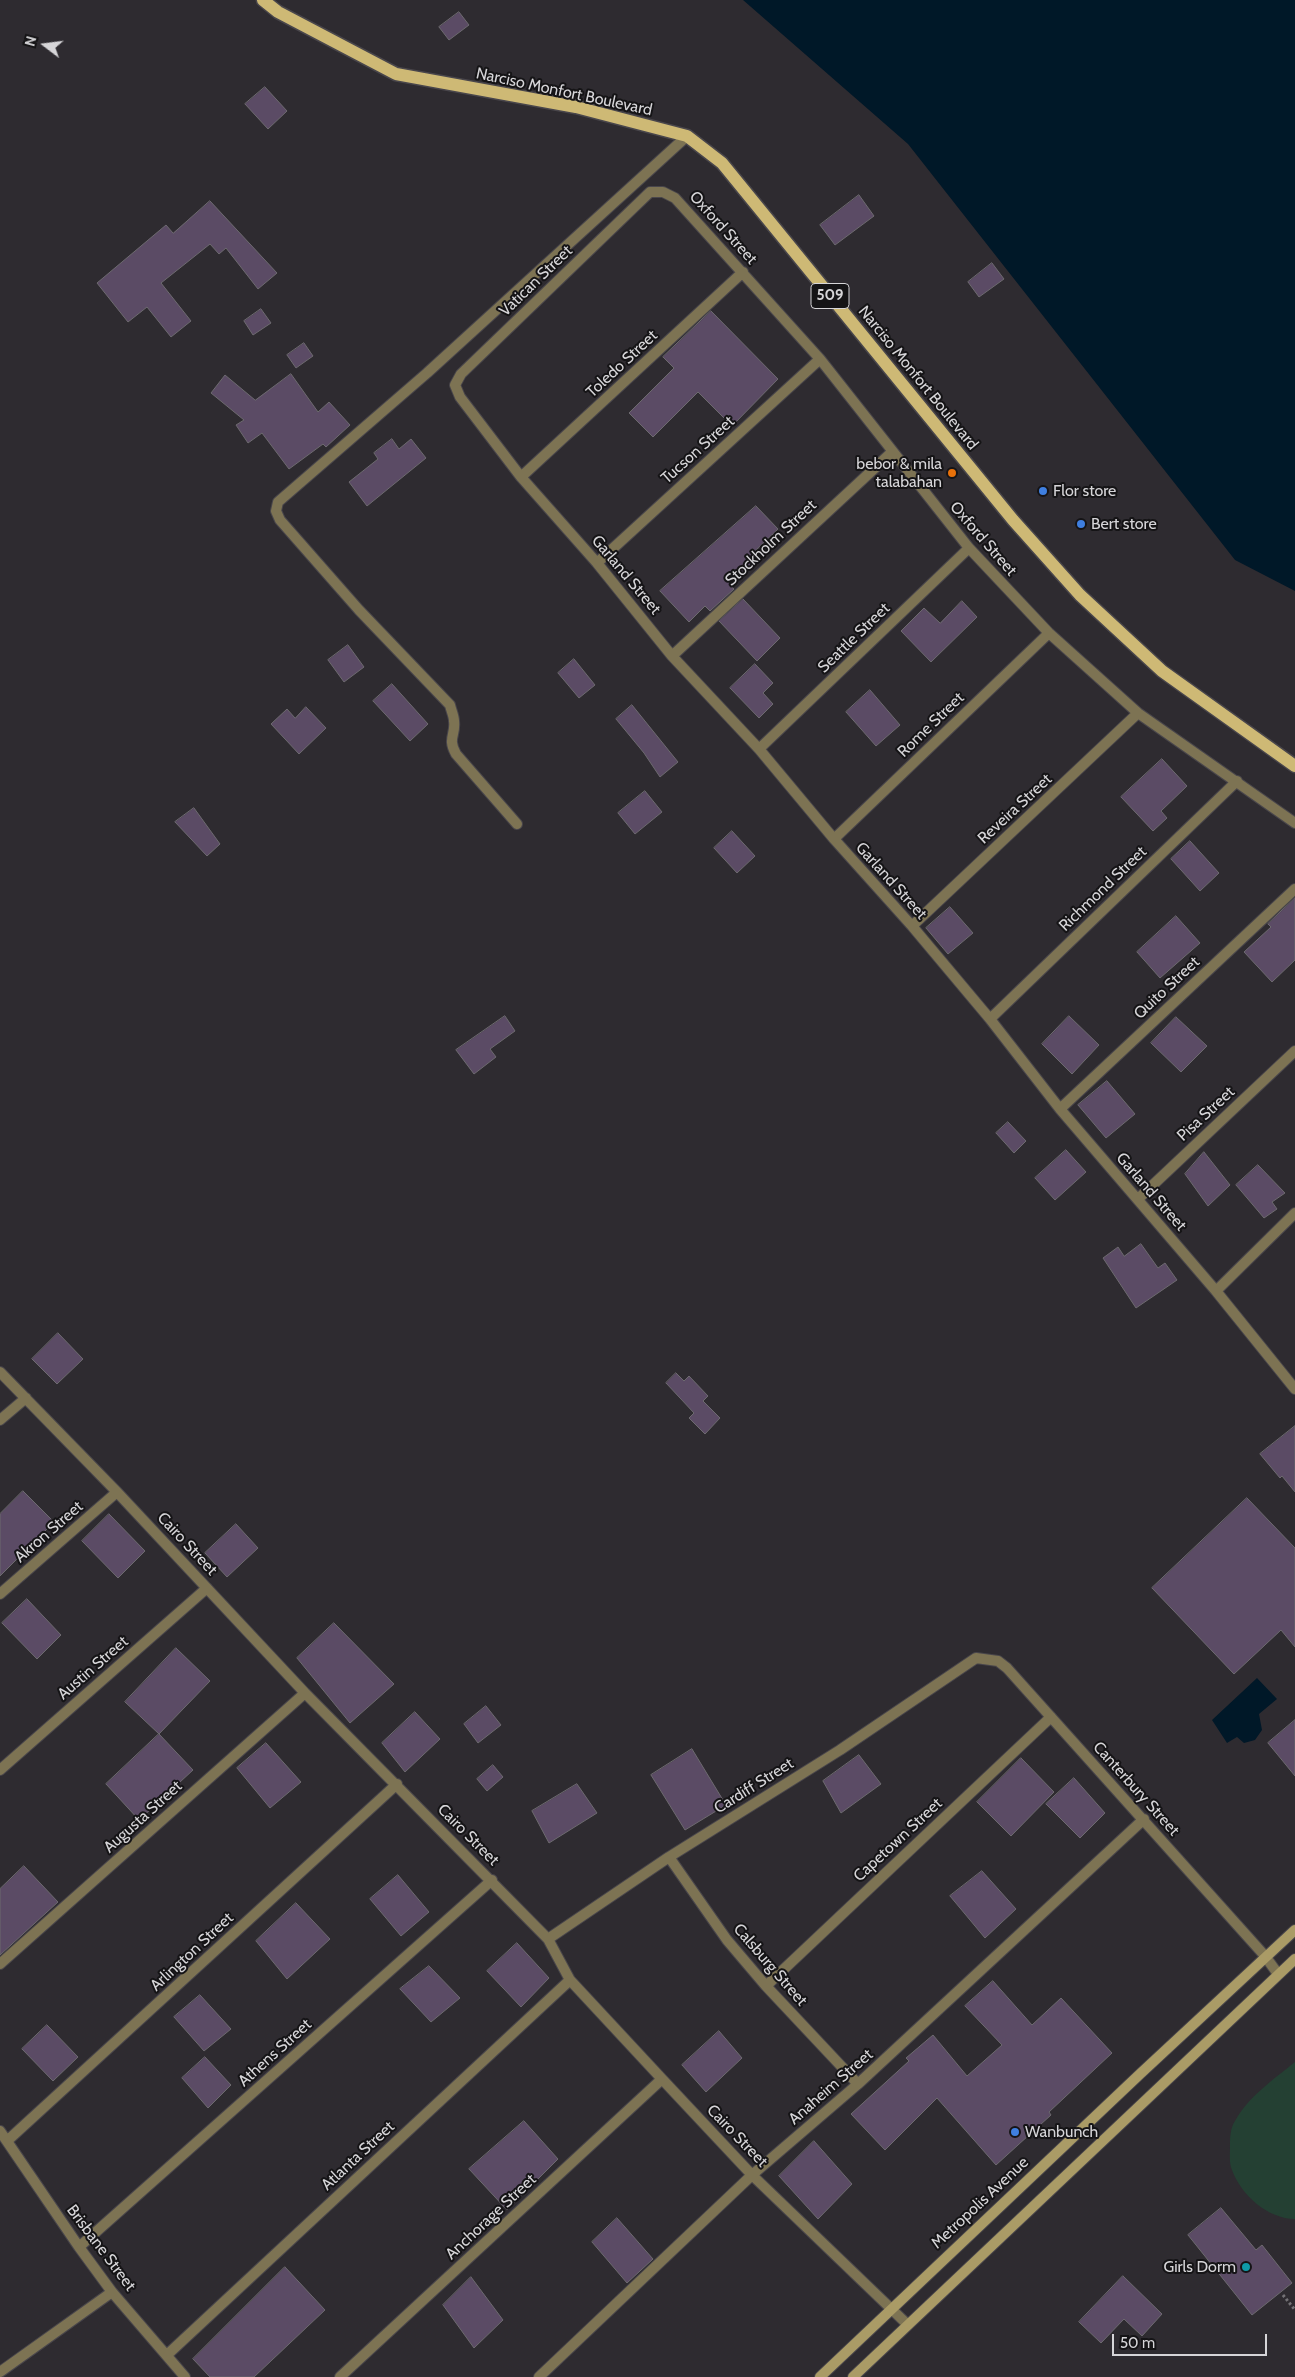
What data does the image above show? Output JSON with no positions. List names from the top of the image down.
{
  "streets": {
    "main road": ["Narciso Monfort Boulevard", "509", "Metropolis Avenue"],
    "street": [
      "Oxford Street",
      "Vatican Street",
      "Toledo Street",
      "Tucson Street",
      "Stockholm Street",
      "Garland Street",
      "Seattle Street",
      "Rome Street",
      "Reveira Street",
      "Richmond Street",
      "Quito Street",
      "Pisa Street",
      "Akron Street",
      "Cairo Street",
      "Austin Street",
      "Cardiff Street",
      "Canterbury Street",
      "Augusta Street",
      "Capetown Street",
      "Arlington Street",
      "Calsburg Street",
      "Athens Street",
      "Anaheim Street",
      "Atlanta Street",
      "Anchorage Street",
      "Brisbane Street"
    ]
  },
  "crossings": [
    ["Oxford Street", "Vatican Street"],
    ["Oxford Street", "Toledo Street"],
    ["Oxford Street", "Tucson Street"],
    ["Oxford Street", "Stockholm Street"],
    ["Oxford Street", "Seattle Street"],
    ["Oxford Street", "Rome Street"],
    ["Oxford Street", "Reveira Street"],
    ["Oxford Street", "Richmond Street"],
    ["Vatican Street", "Garland Street"],
    ["Toledo Street", "Garland Street"],
    ["Tucson Street", "Garland Street"],
    ["Stockholm Street", "Garland Street"],
    ["Garland Street", "Seattle Street"],
    ["Garland Street", "Rome Street"],
    ["Garland Street", "Reveira Street"],
    ["Garland Street", "Richmond Street"],
    ["Garland Street", "Quito Street"],
    ["Garland Street", "Pisa Street"],
    ["Akron Street", "Cairo Street"],
    ["Cairo Street", "Austin Street"],
    ["Cairo Street", "Cardiff Street"],
    ["Cairo Street", "Augusta Street"],
    ["Cairo Street", "Arlington Street"],
    ["Cairo Street", "Athens Street"],
    ["Cairo Street", "Anaheim Street"],
    ["Cairo Street", "Atlanta Street"],
    ["Cairo Street", "Metropolis Avenue"],
    ["Cairo Street", "Anchorage Street"],
    ["Cardiff Street", "Canterbury Street"],
    ["Cardiff Street", "Calsburg Street"],
    ["Canterbury Street", "Capetown Street"],
    ["Canterbury Street", "Anaheim Street"],
    ["Canterbury Street", "Metropolis Avenue"],
    ["Capetown Street", "Calsburg Street"],
    ["Arlington Street", "Brisbane Street"],
    ["Calsburg Street", "Anaheim Street"],
    ["Athens Street", "Brisbane Street"],
    ["Atlanta Street", "Brisbane Street"]
  ],
  "places": [
    "bebor & mila talabahan",
    "Flor store",
    "Bert store",
    "Wanbunch",
    "Girls Dorm"
  ],
  "scale_bar": "50 m",
  "north": "left"
}
